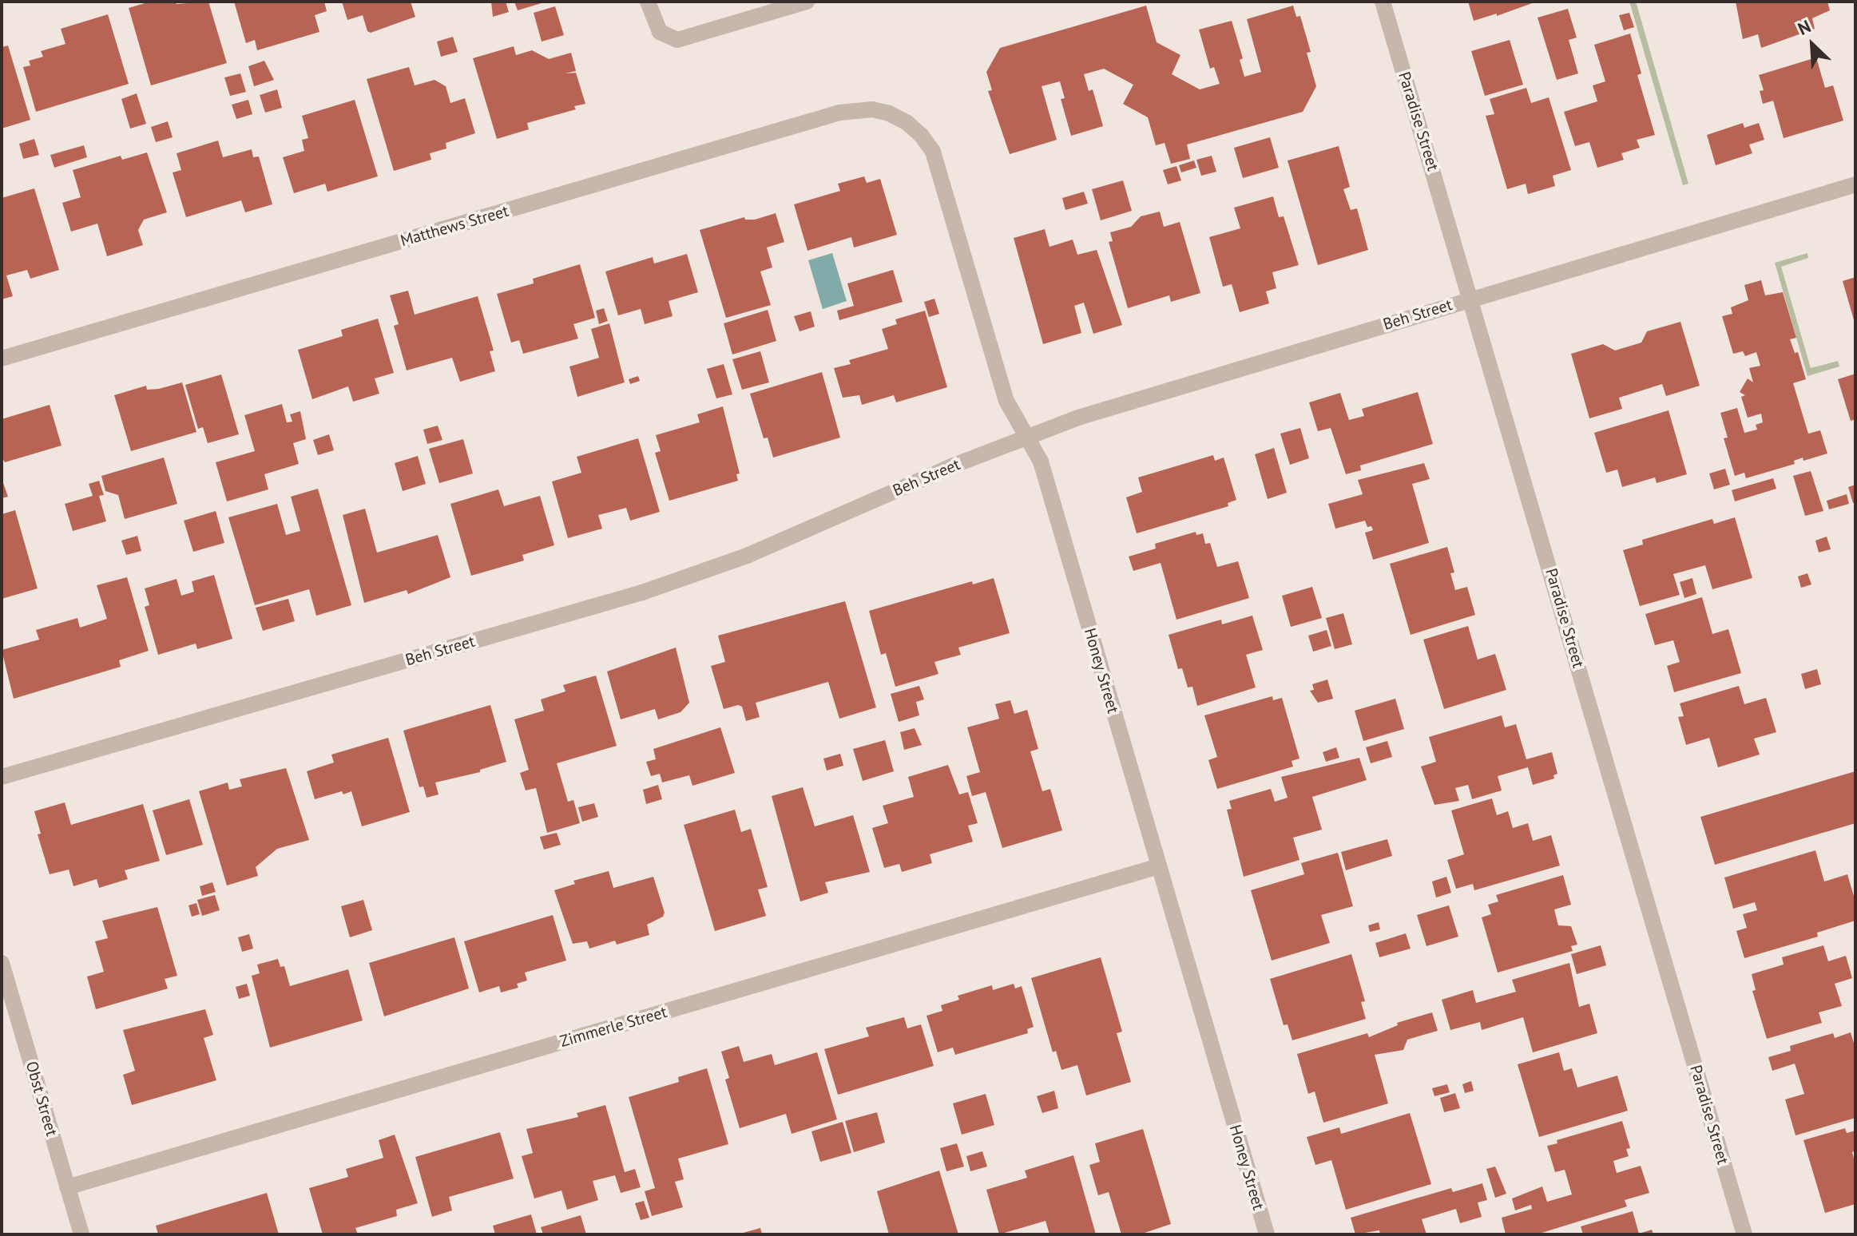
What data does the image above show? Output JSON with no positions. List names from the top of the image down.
{
  "streets": {
    "street": [
      "Paradise Street",
      "Matthews Street",
      "Beh Street",
      "Honey Street",
      "Zimmerle Street",
      "Obst Street"
    ]
  },
  "crossings": [
    ["Paradise Street", "Beh Street"],
    ["Matthews Street", "Honey Street"],
    ["Beh Street", "Honey Street"],
    ["Honey Street", "Zimmerle Street"],
    ["Zimmerle Street", "Obst Street"]
  ],
  "north": "top left"
}
